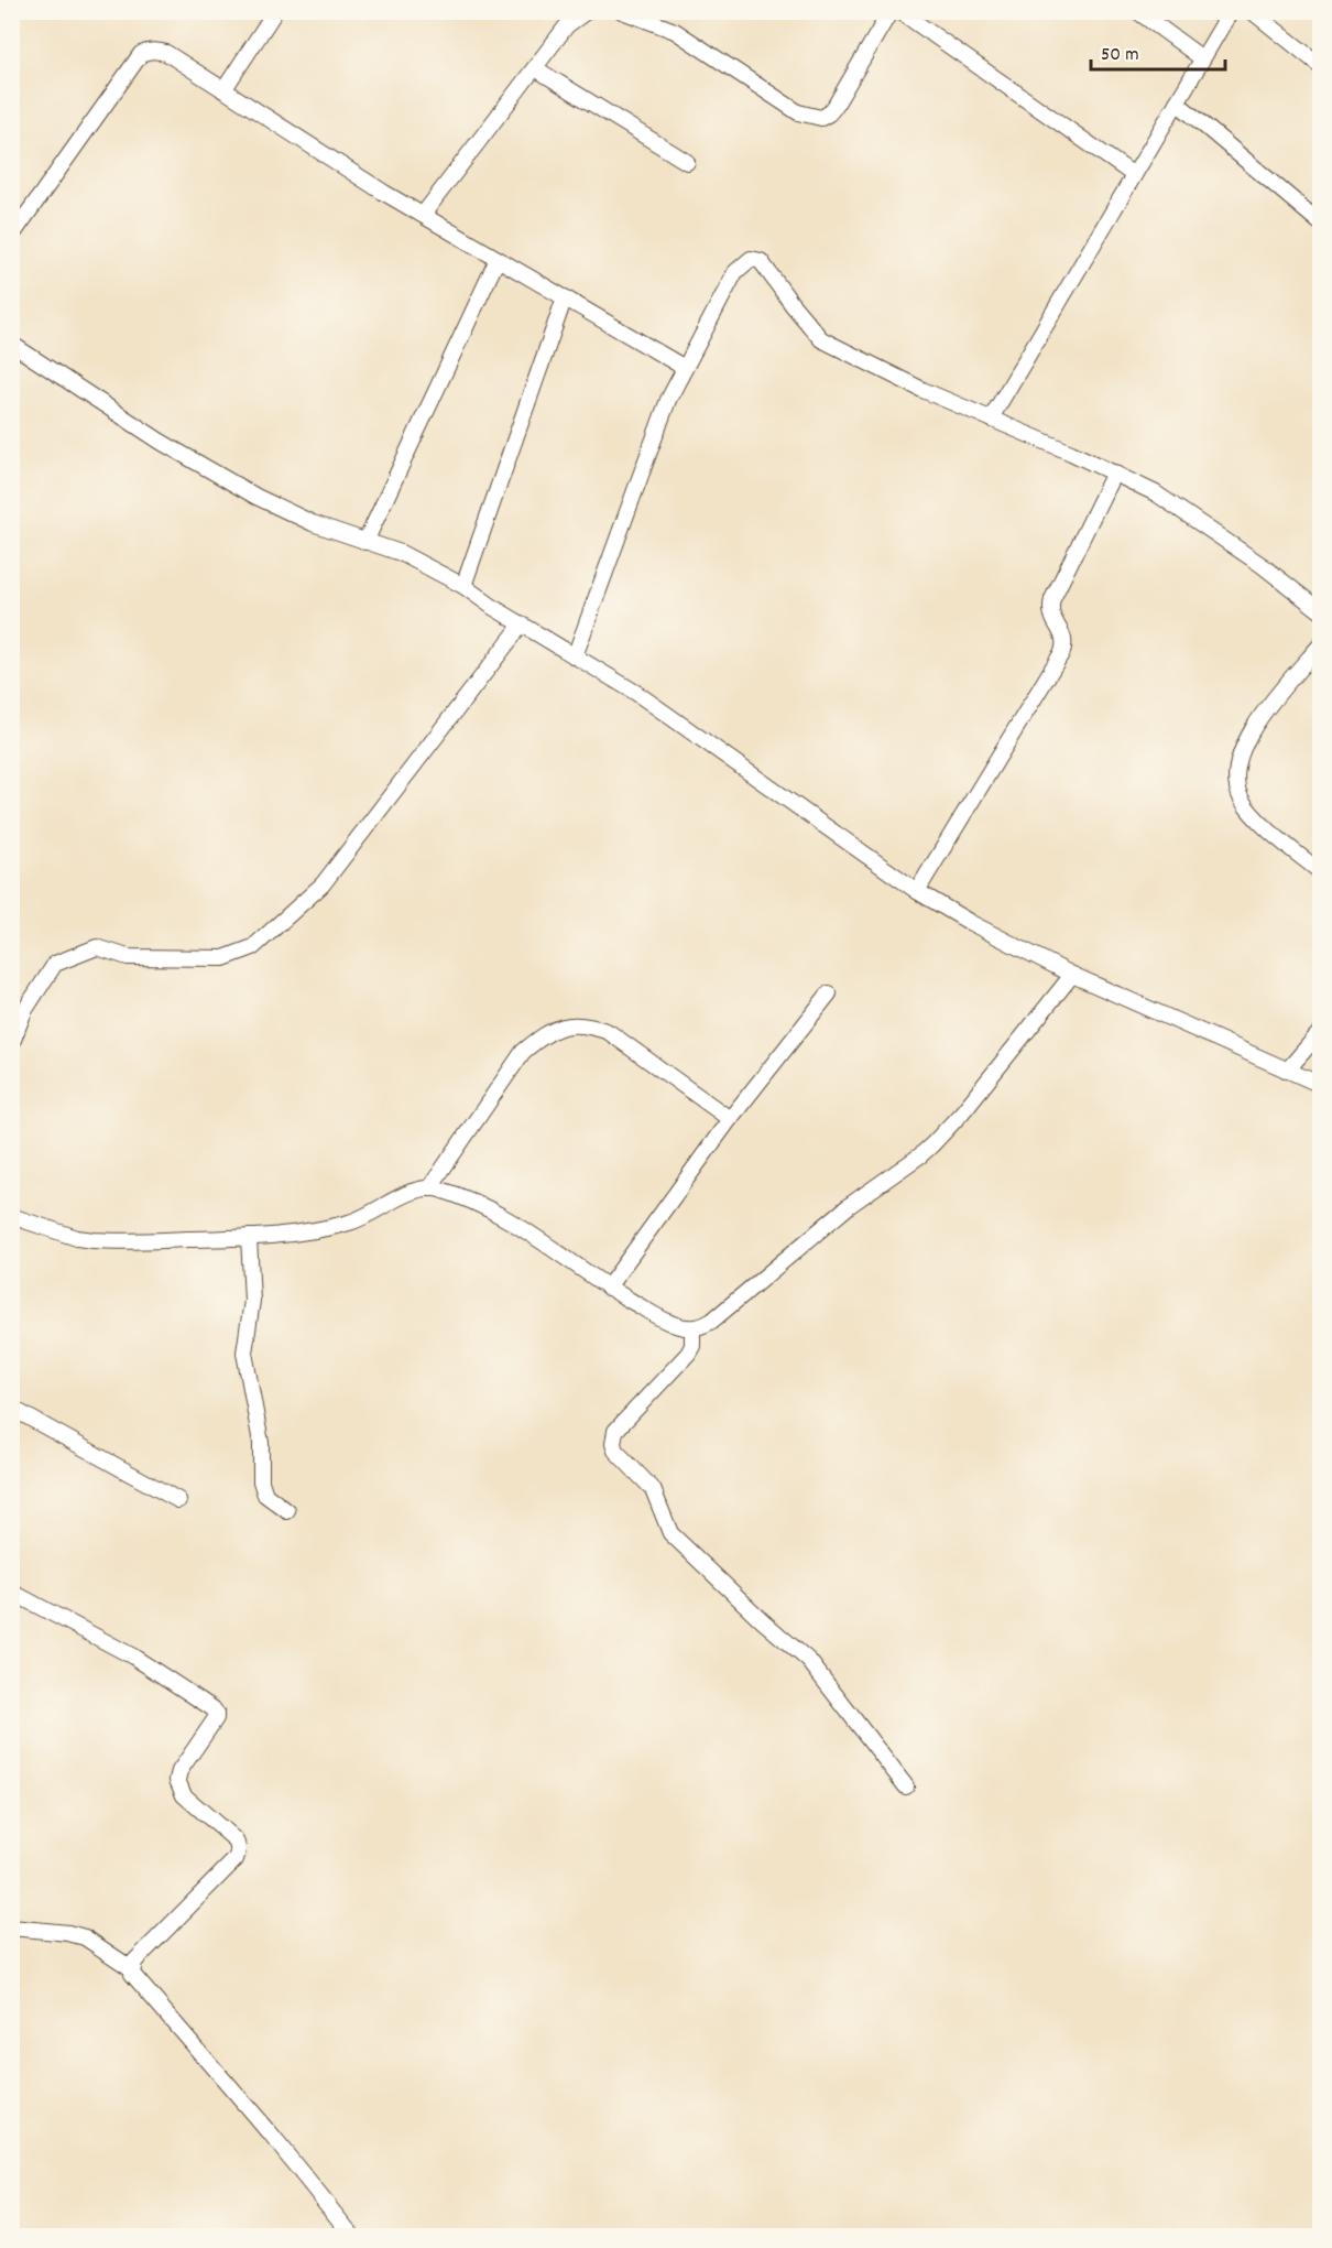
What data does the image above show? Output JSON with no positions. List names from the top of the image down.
{
  "scale_bar": "50 m"
}
